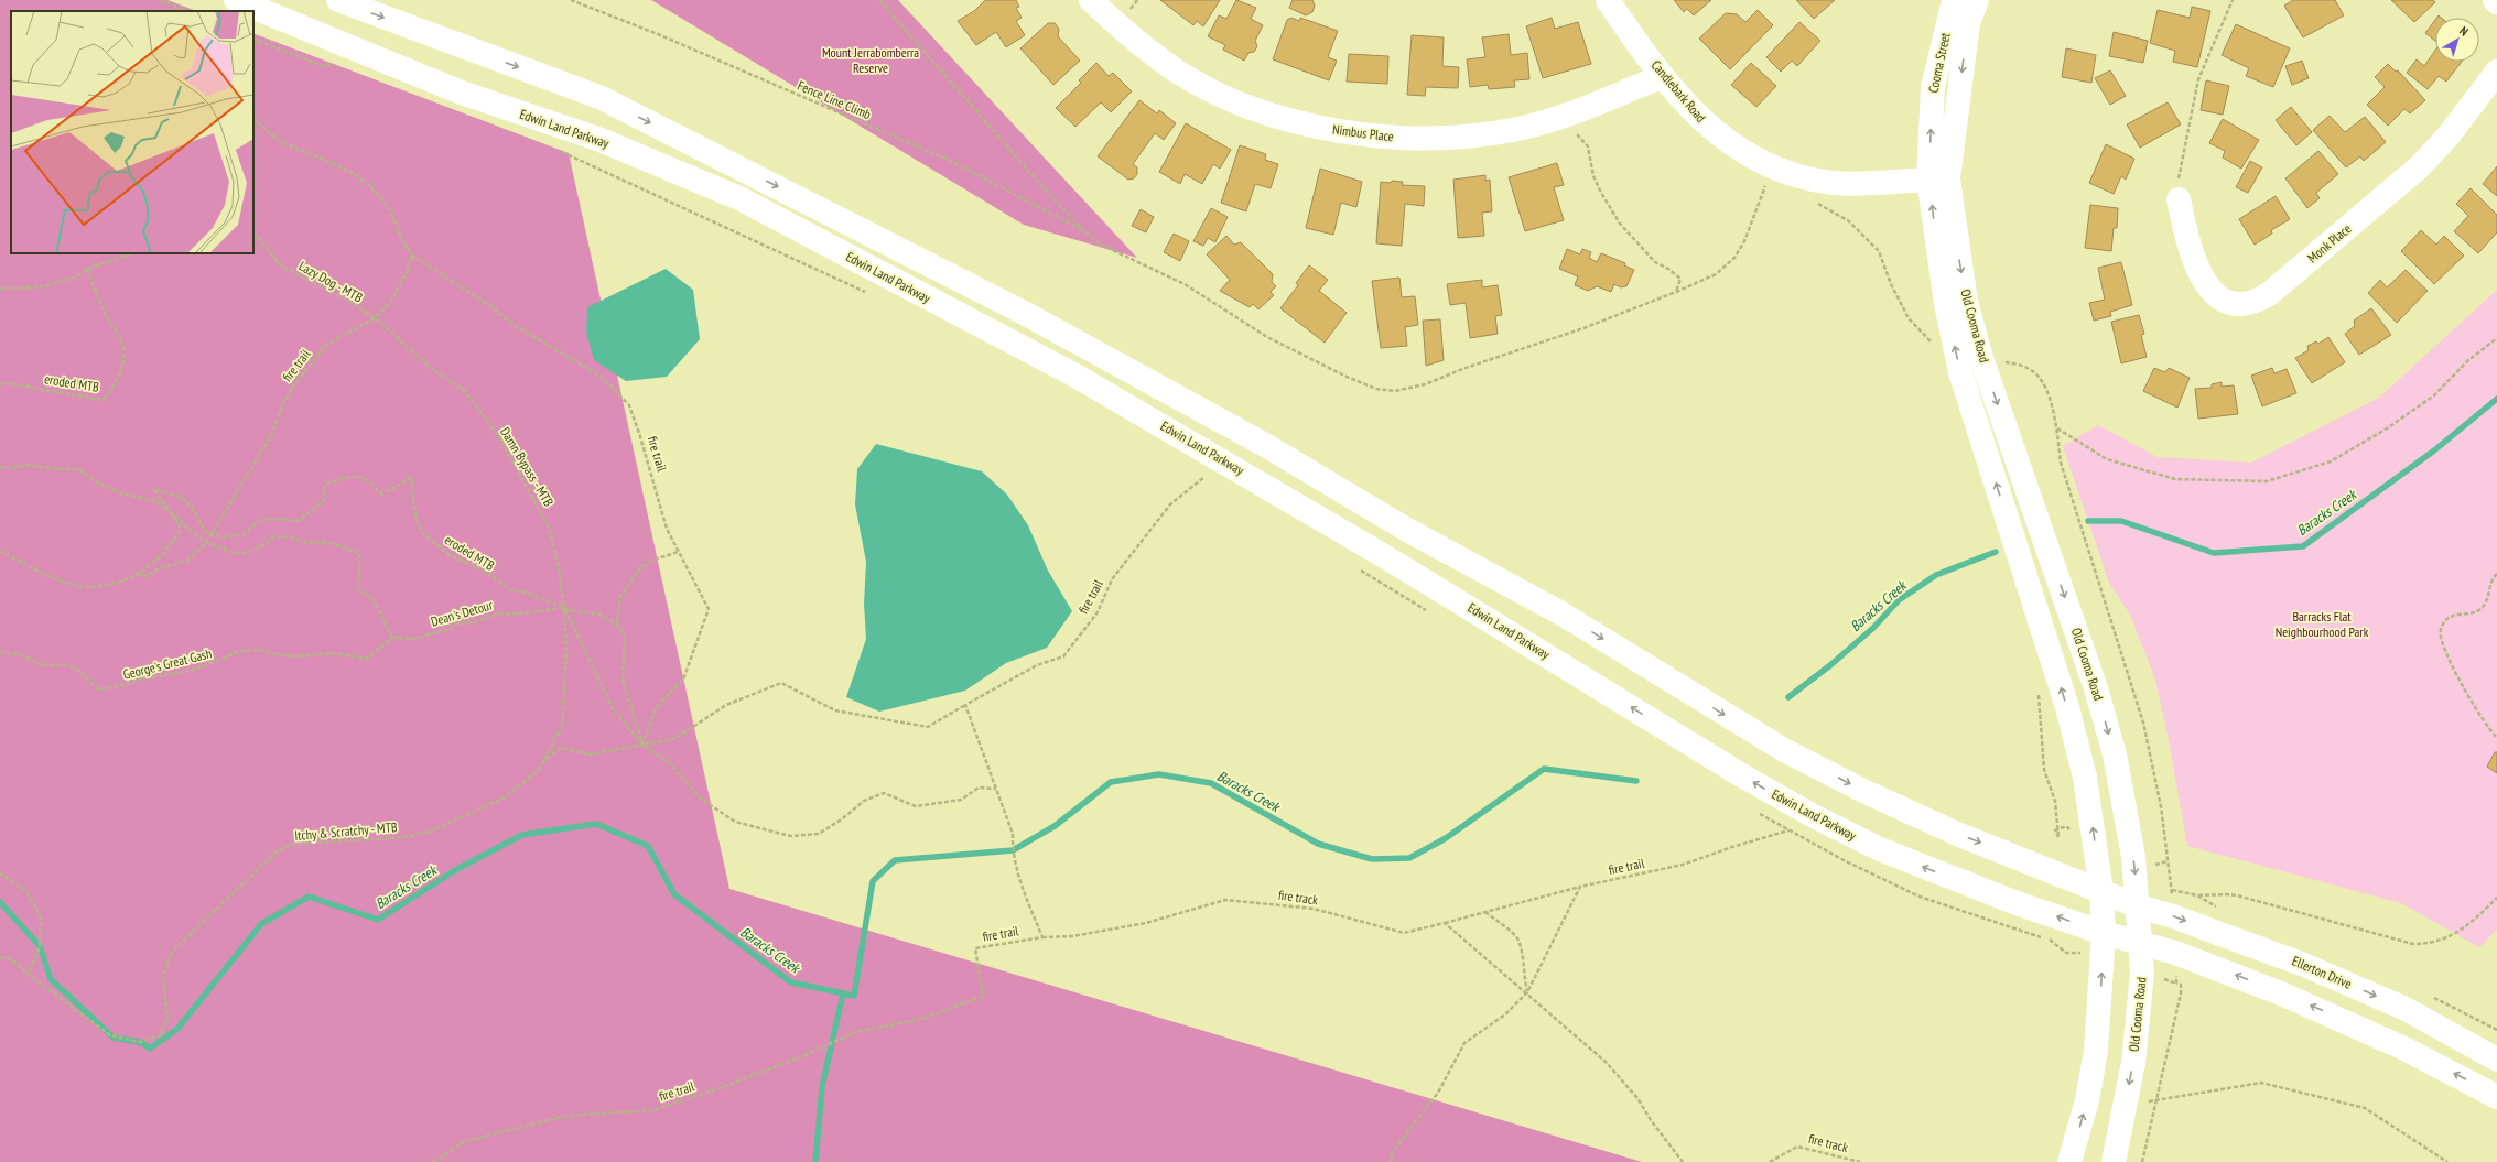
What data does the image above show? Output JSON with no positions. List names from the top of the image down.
{
  "streets": {
    "main road": [
      "Cooma Street",
      "Candlebark Road",
      "Edwin Land Parkway",
      "Nimbus Place",
      "Monk Place",
      "Old Cooma Road",
      "Ellerton Drive"
    ],
    "path": [
      "Fence Line Climb",
      "Lazy Dog - MTB",
      "fire trail",
      "eroded MTB",
      "Damn Bypass - MTB",
      "Dean's Detour",
      "George's Great Gash",
      "Itchy & Scratchy - MTB",
      "fire track"
    ]
  },
  "crossings": [
    ["Cooma Street", "Candlebark Road"],
    ["Cooma Street", "Old Cooma Road"],
    ["Candlebark Road", "Nimbus Place"],
    ["Candlebark Road", "Old Cooma Road"],
    ["Edwin Land Parkway", "Old Cooma Road"],
    ["Lazy Dog - MTB", "fire trail"],
    ["Lazy Dog - MTB", "Damn Bypass - MTB"],
    ["Old Cooma Road", "Ellerton Drive"],
    ["fire trail", "eroded MTB"],
    ["fire trail", "fire track"],
    ["eroded MTB", "Dean's Detour"],
    ["eroded MTB", "Itchy & Scratchy - MTB"],
    ["Damn Bypass - MTB", "Itchy & Scratchy - MTB"],
    ["Dean's Detour", "George's Great Gash"],
    ["Dean's Detour", "Itchy & Scratchy - MTB"]
  ],
  "water": ["Baracks Creek"],
  "parks": ["Mount Jerrabomberra Reserve", "Barracks Flat Neighbourhood Park"],
  "north": "top right"
}
